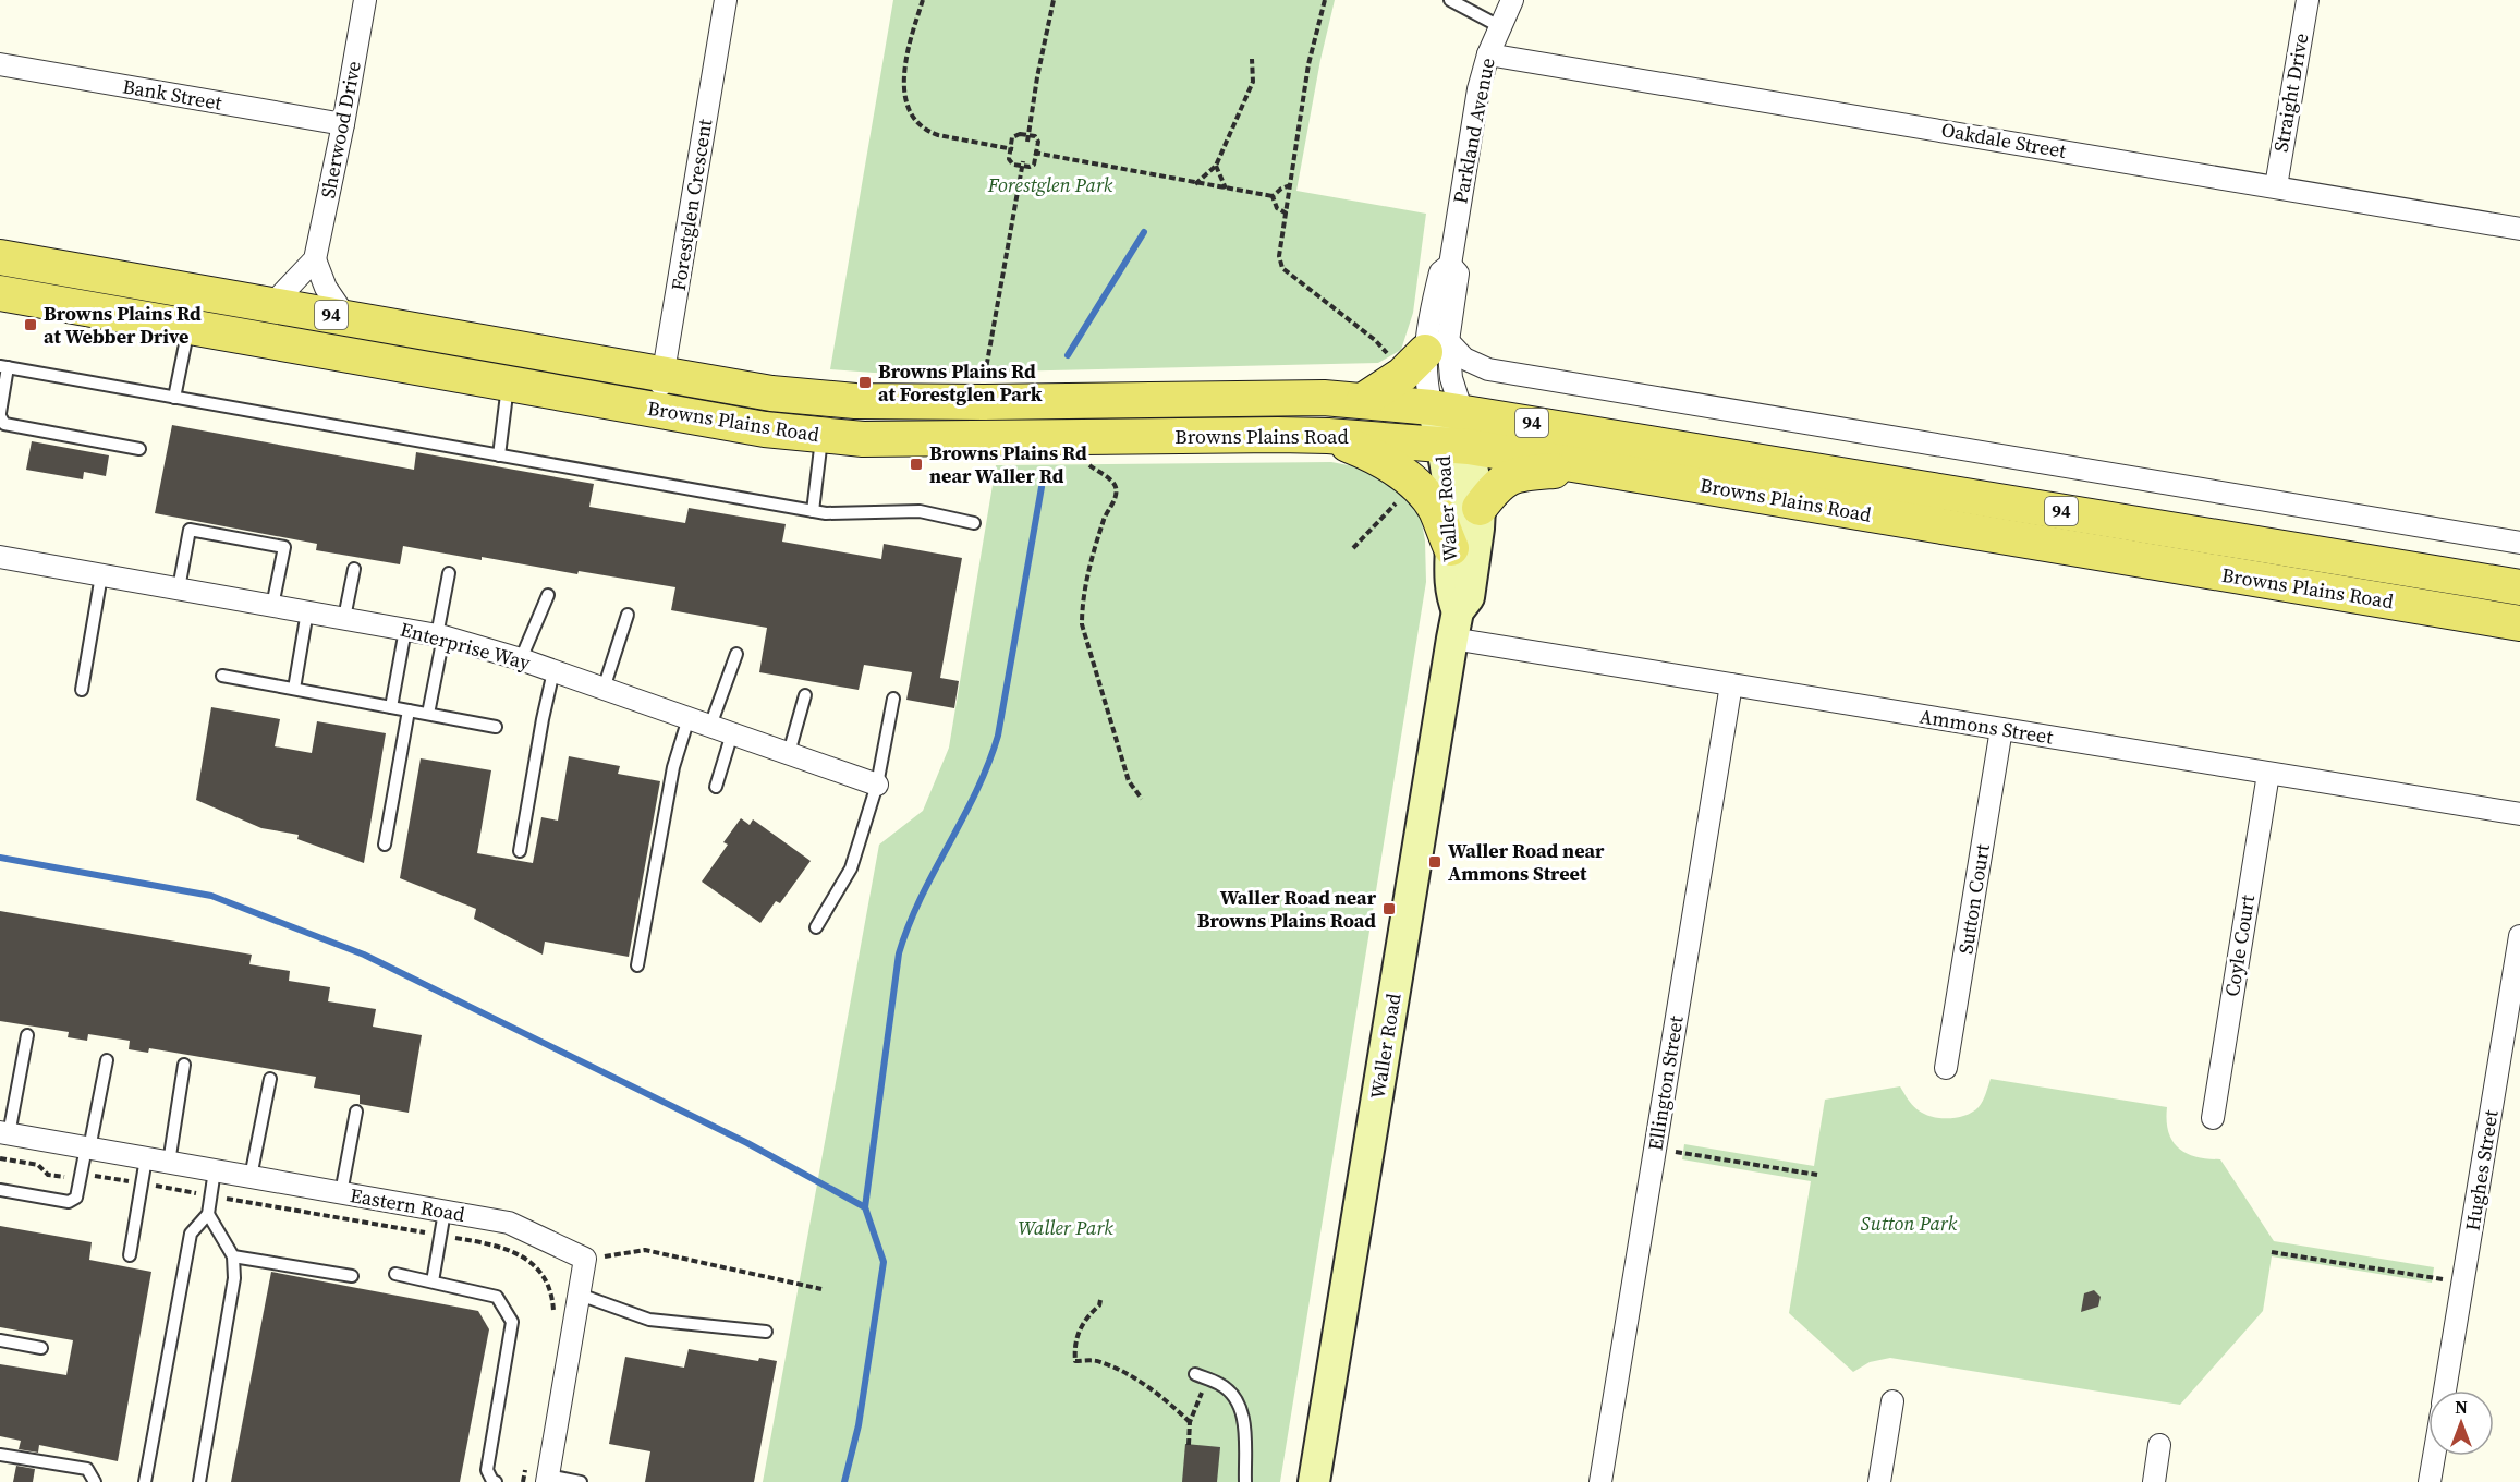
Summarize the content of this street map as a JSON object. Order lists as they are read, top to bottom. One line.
{"streets":{"main road":["94","Browns Plains Road"],"street":["Straight Drive","Bank Street","Sherwood Drive","Parkland Avenue","Oakdale Street","Forestglen Crescent","Waller Road","Enterprise Way","Ammons Street","Sutton Court","Coyle Court","Ellington Street","Hughes Street","Eastern Road"]},"crossings":[["Straight Drive","Oakdale Street"],["Bank Street","Sherwood Drive"],["Parkland Avenue","Oakdale Street"],["Parkland Avenue","Browns Plains Road"],["Parkland Avenue","Waller Road"],["Forestglen Crescent","Browns Plains Road"],["Browns Plains Road","Waller Road"],["Waller Road","Ammons Street"],["Ammons Street","Sutton Court"],["Ammons Street","Coyle Court"],["Ammons Street","Ellington Street"]],"parks":["Forestglen Park","Sutton Park","Waller Park"],"places":{"transit":["Browns Plains Rd at Webber Drive","Browns Plains Rd at Forestglen Park","Browns Plains Rd near Waller Rd","Waller Road near Ammons Street","Waller Road near Browns Plains Road"]},"north":"top"}
